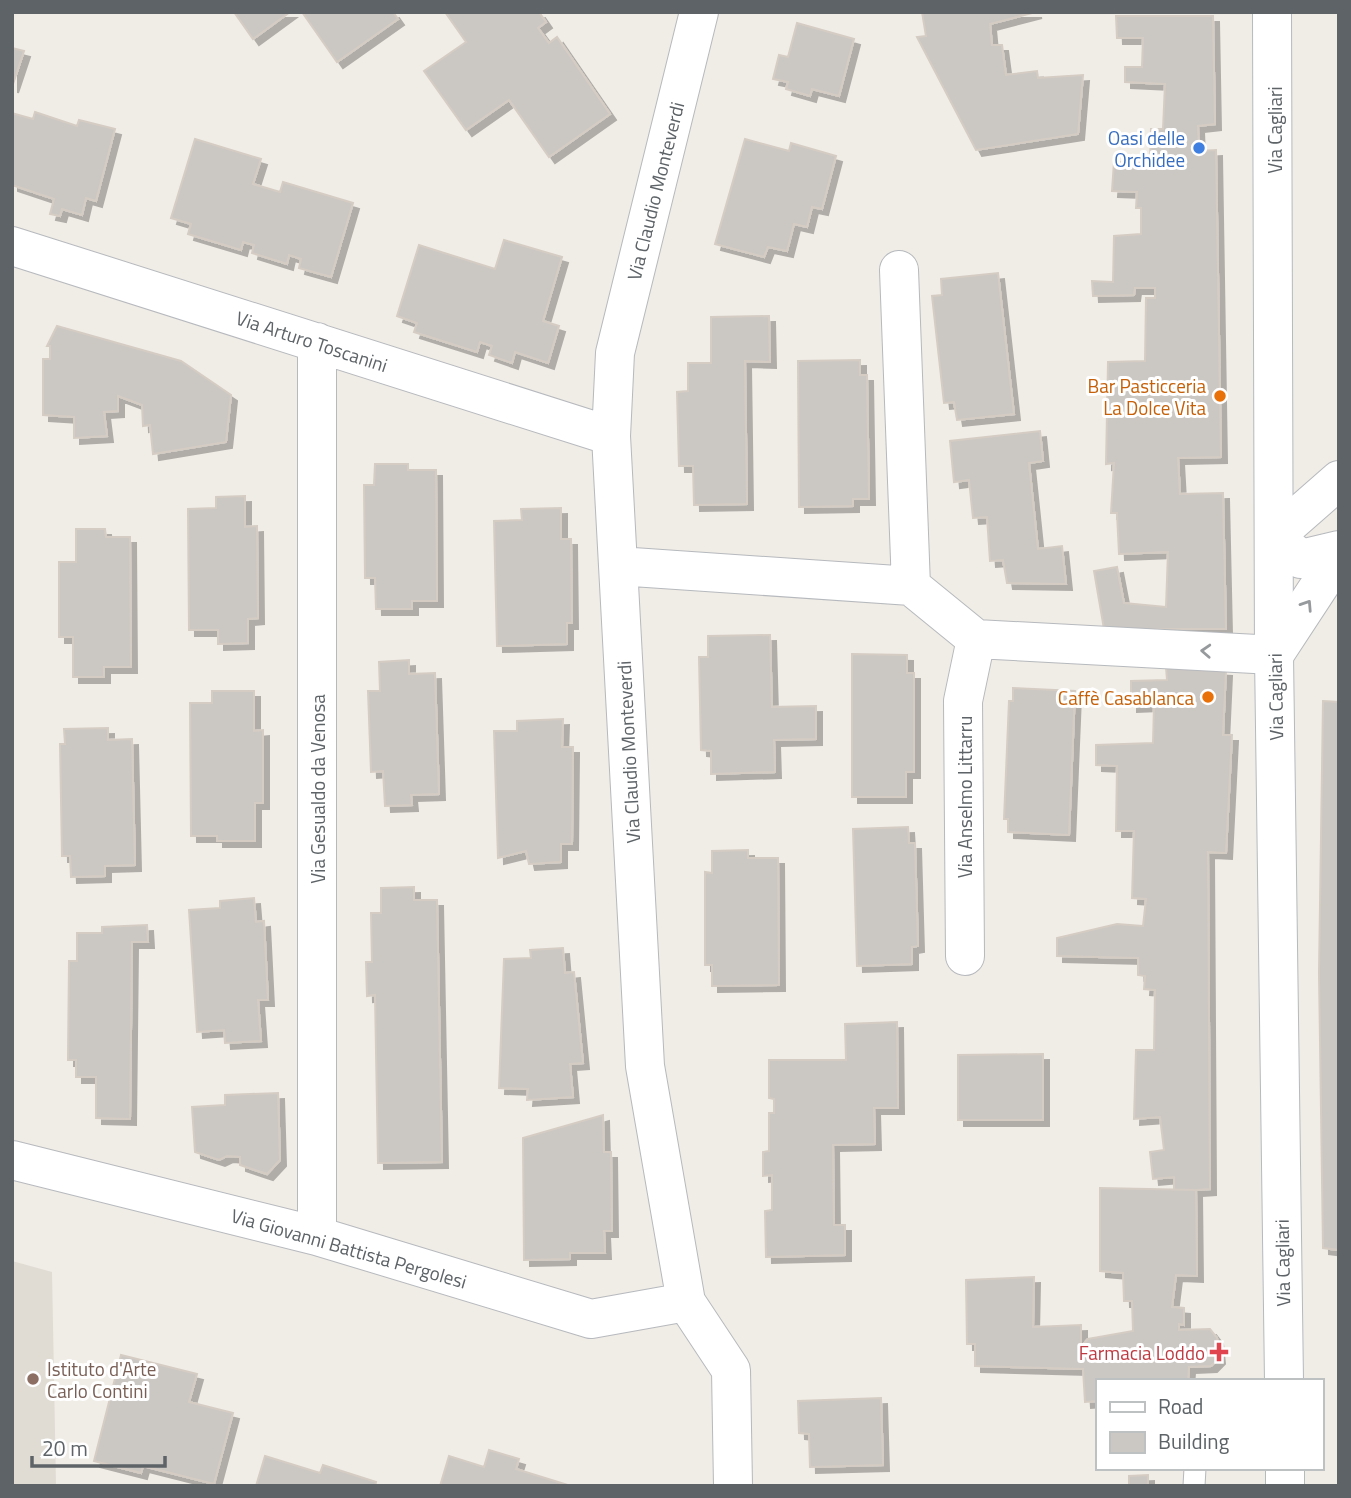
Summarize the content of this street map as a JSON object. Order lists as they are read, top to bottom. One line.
{"streets":{"street":["Via Cagliari","Via Claudio Monteverdi","Via Arturo Toscanini","Via Gesualdo da Venosa","Via Anselmo Littarru","Via Giovanni Battista Pergolesi"]},"crossings":[["Via Claudio Monteverdi","Via Arturo Toscanini"],["Via Claudio Monteverdi","Via Giovanni Battista Pergolesi"],["Via Arturo Toscanini","Via Gesualdo da Venosa"],["Via Gesualdo da Venosa","Via Giovanni Battista Pergolesi"]],"places":{"other":["Oasi delle Orchidee","Bar Pasticceria La Dolce Vita","Caffè Casablanca","Istituto d'Arte Carlo Contini"],"health":["Farmacia Loddo"]},"legend":["Road","Building"],"scale_bar":"20 m"}
